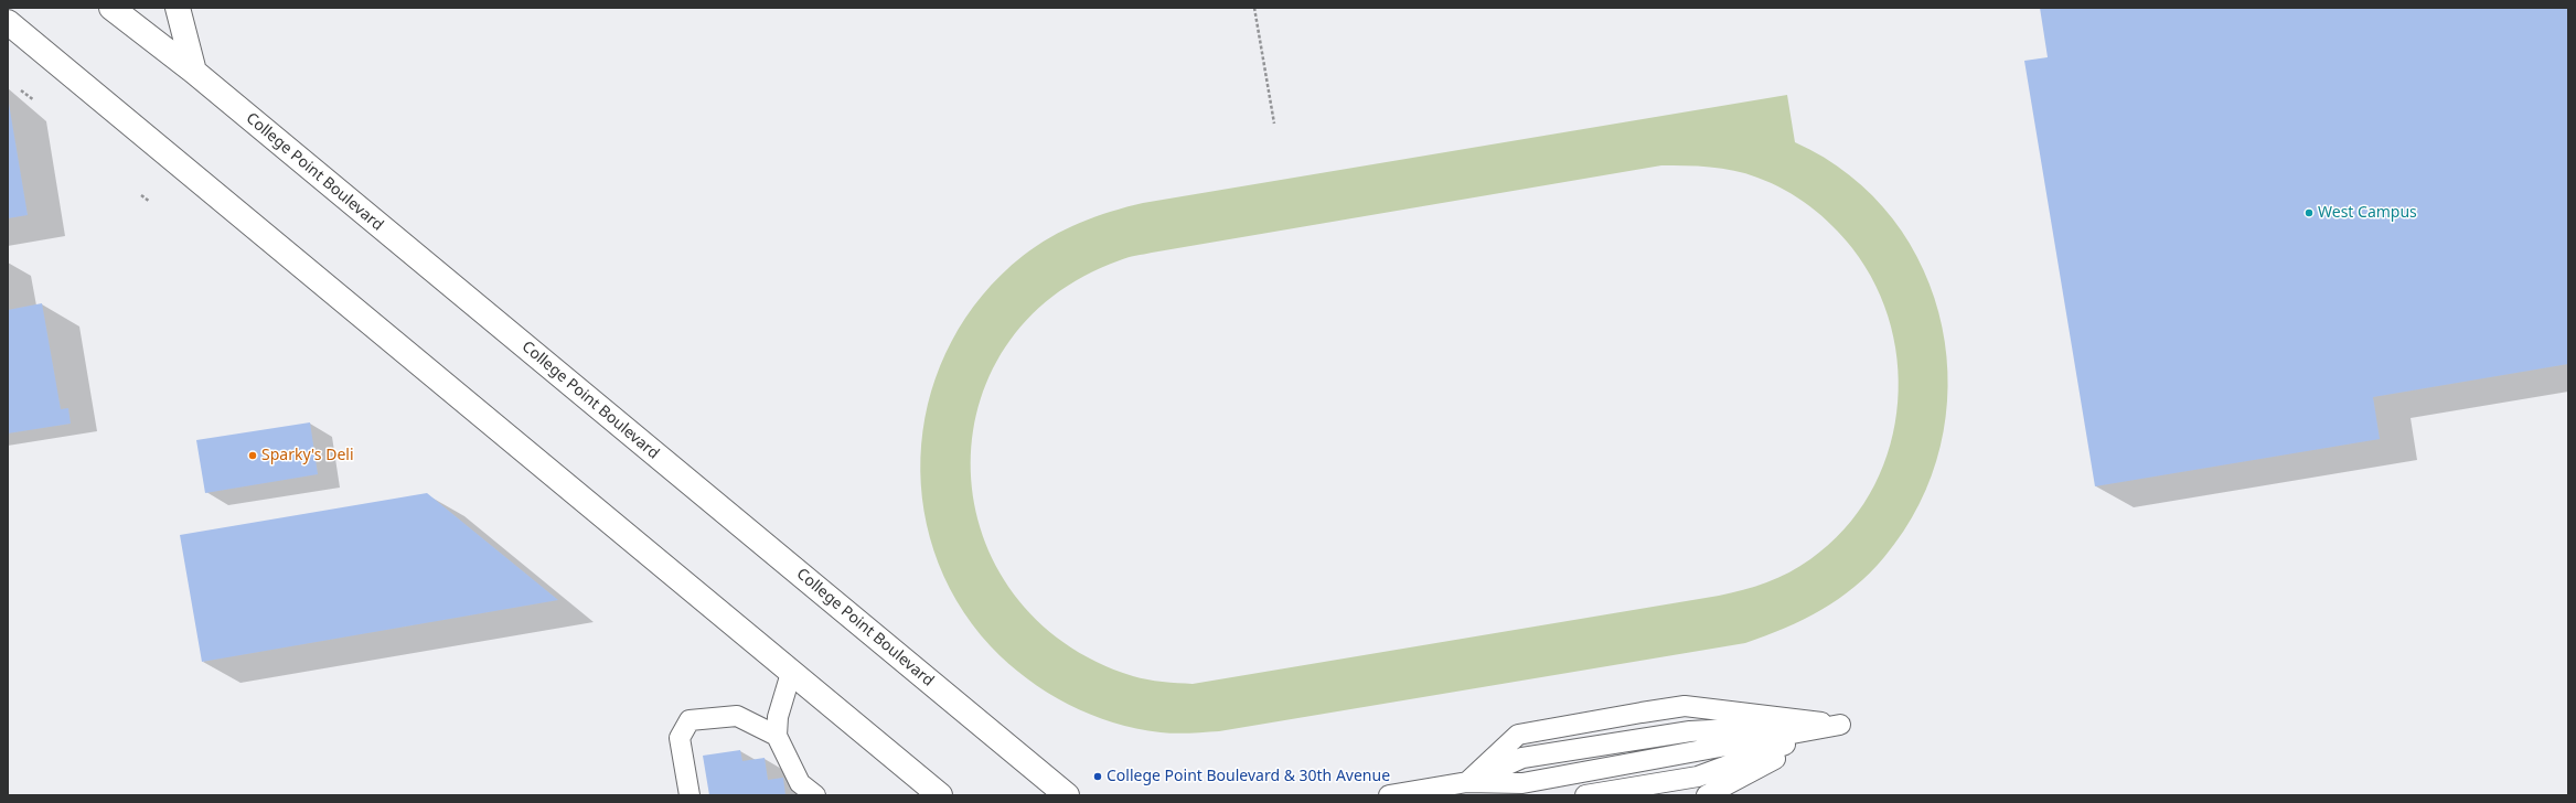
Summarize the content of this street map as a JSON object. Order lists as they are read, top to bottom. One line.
{"streets":{"main road":["College Point Boulevard"]},"places":["West Campus","Sparky's Deli","College Point Boulevard & 30th Avenue"]}
